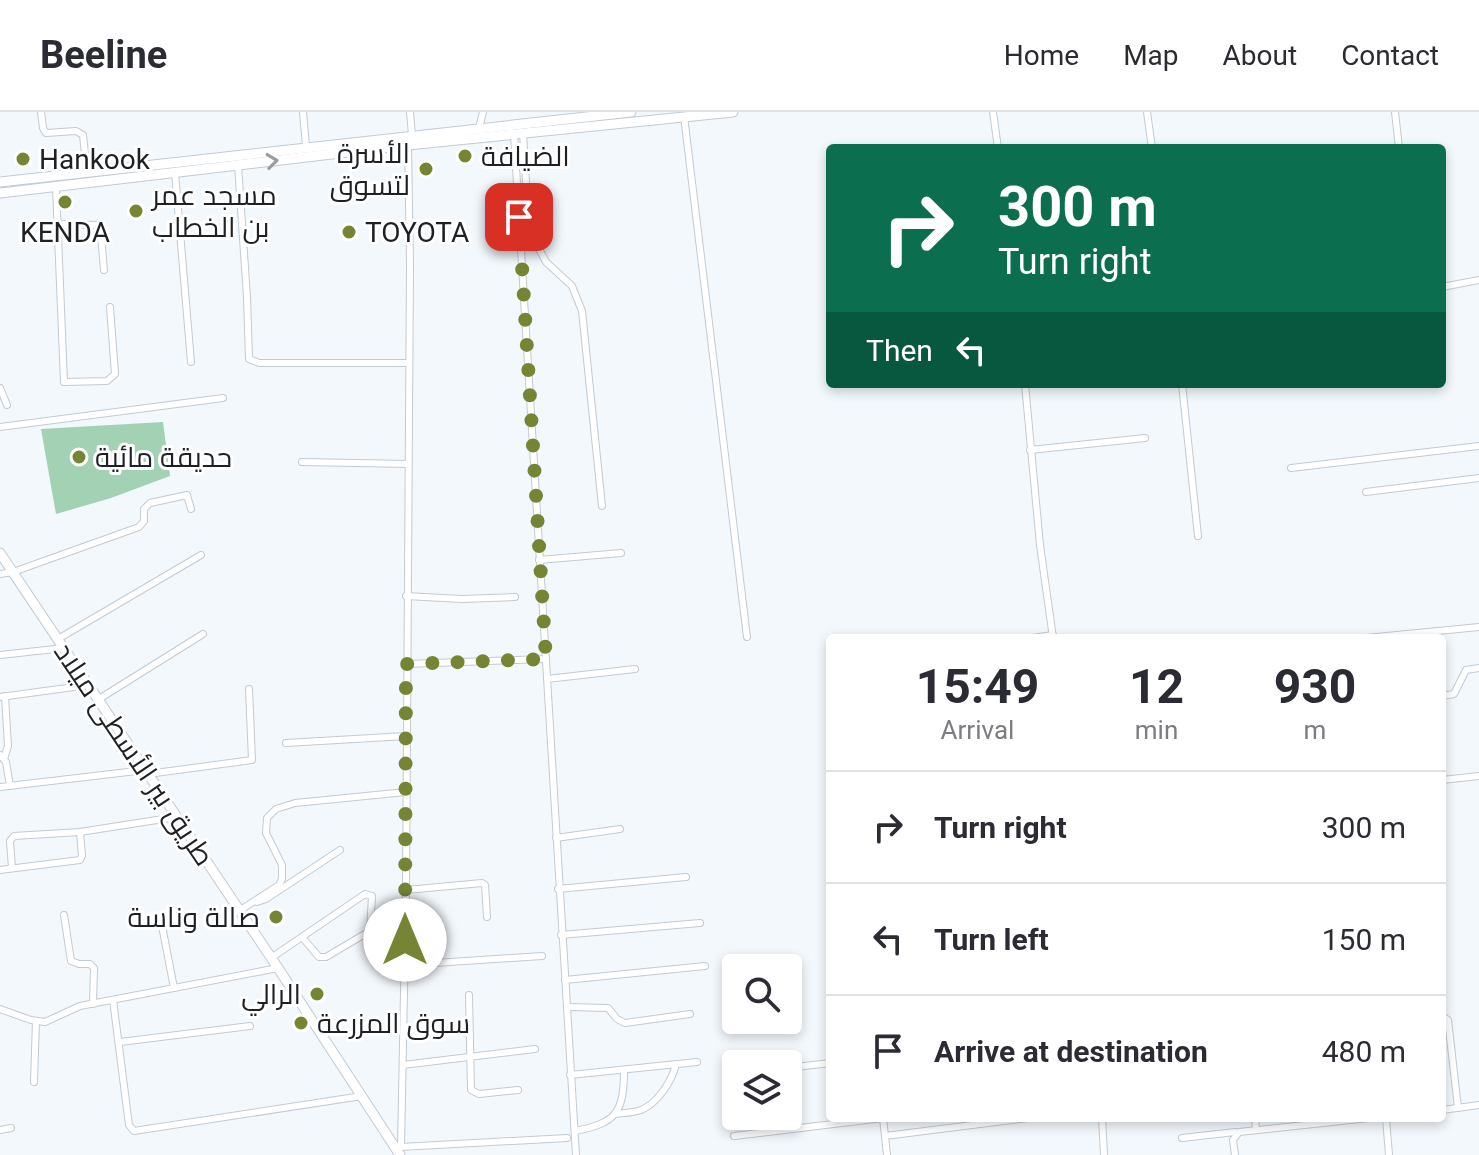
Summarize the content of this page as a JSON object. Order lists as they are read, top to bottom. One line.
{"streets":{"main road":["طريق بير الأسطى ميلاد"]},"places":["الضيافة","Hankook","الأسرة لتسوق","KENDA","مسجد عمر بن الخطاب","TOYOTA","حديقة مائية","صالة وناسة","الرالي","سوق المزرعة"],"page":{"header":"Beeline","nav":["Home","Map","About","Contact"],"turn":["300 m","Turn right"],"then":"Then","eta":["15:49","Arrival","12","min","930","m"],"list":[{"name":"Turn right","value":"300 m"},{"name":"Turn left","value":"150 m"},{"name":"Arrive at destination","value":"480 m"}]}}
